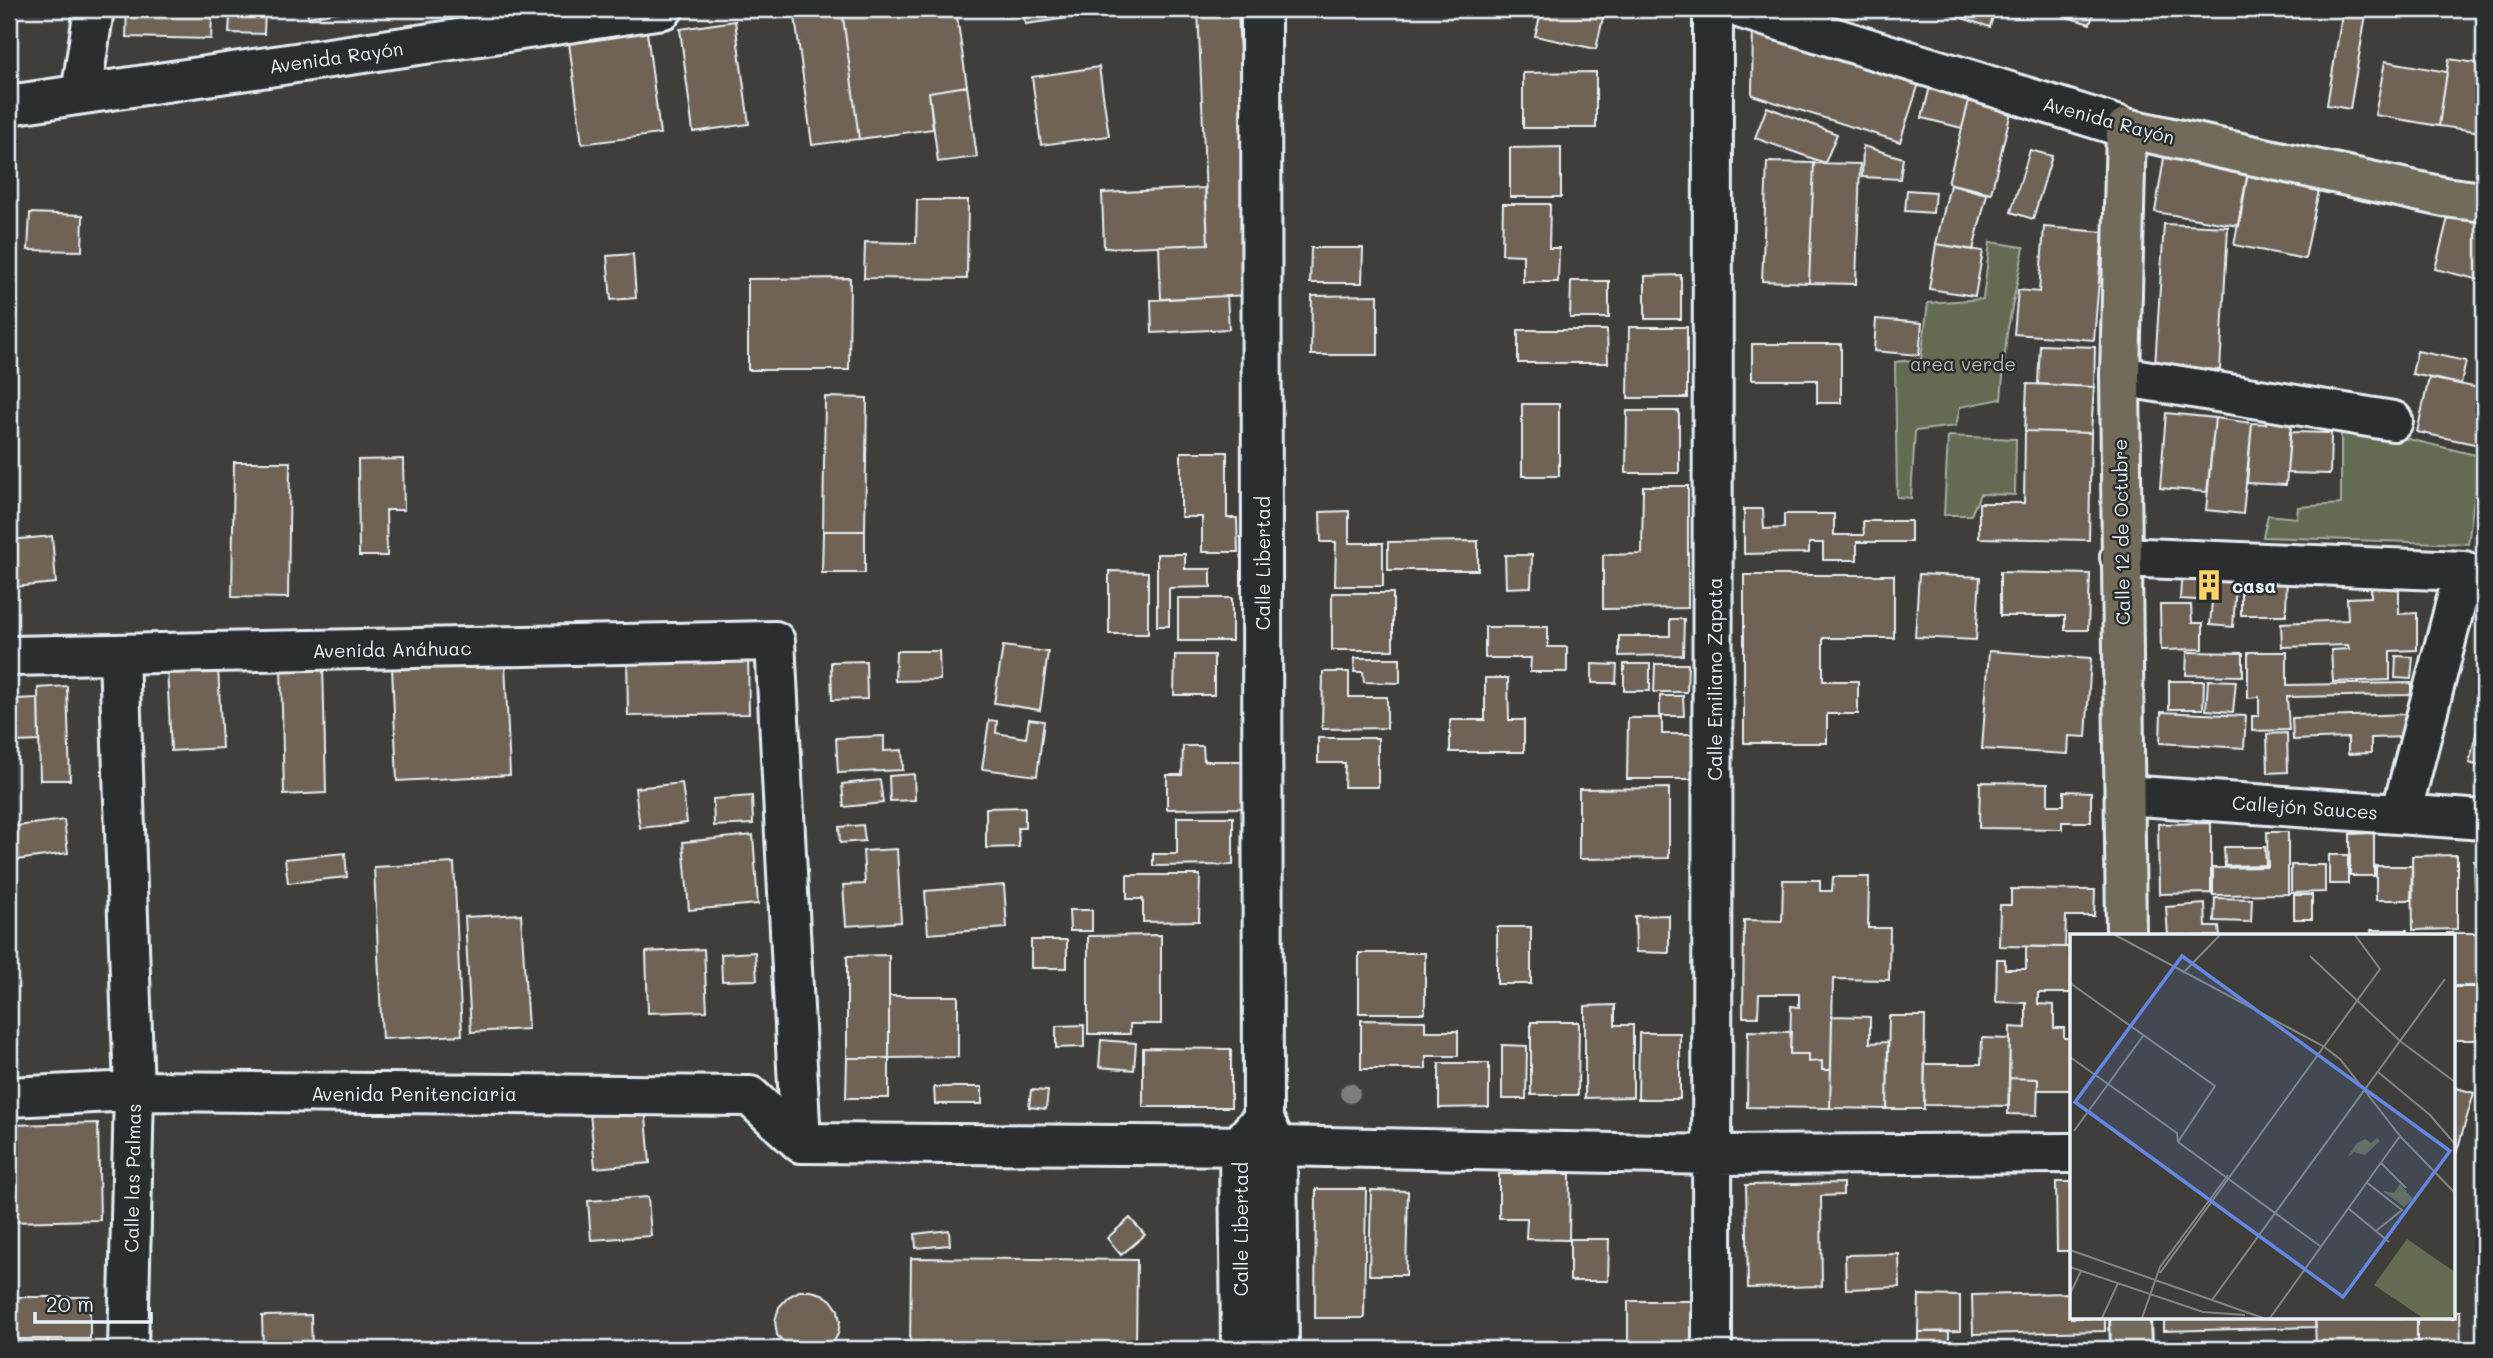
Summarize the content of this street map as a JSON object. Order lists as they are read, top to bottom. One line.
{"streets":{"main road":["Avenida Rayón","Calle 12 de Octubre"],"street":["Calle Libertad","Avenida Anáhuac","Calle Emiliano Zapata","Callejón Sauces","Avenida Penitenciaria","Calle las Palmas"]},"crossings":[["Avenida Rayón","Calle 12 de Octubre"],["Calle 12 de Octubre","Callejón Sauces"],["Avenida Anáhuac","Avenida Penitenciaria"],["Avenida Anáhuac","Calle las Palmas"],["Avenida Penitenciaria","Calle las Palmas"]],"parks":["area verde"],"places":{"building":["casa"]},"scale_bar":"20 m"}
